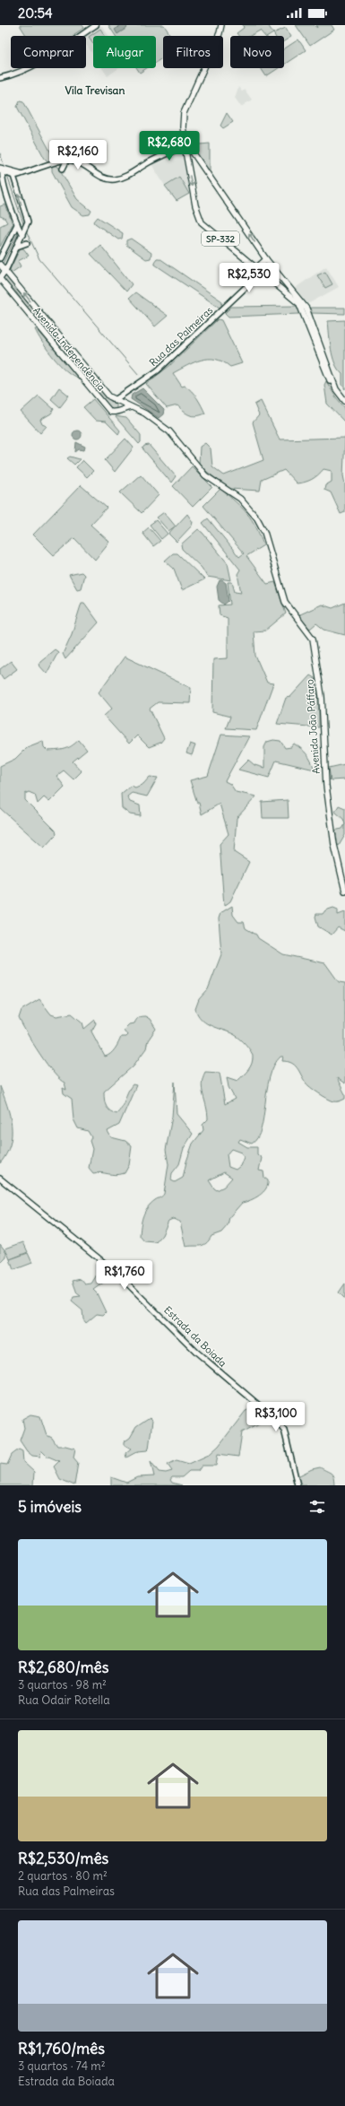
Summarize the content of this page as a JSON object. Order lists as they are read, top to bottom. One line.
{"streets":{"main road":["SP-332","Rua das Palmeiras","Avenida Independência","Avenida João Páffaro","Estrada da Boiada"]},"crossings":[["SP-332","Rua das Palmeiras"],["Rua das Palmeiras","Avenida Independência"],["Avenida Independência","Avenida João Páffaro"]],"districts":["Vila Trevisan"],"page":{"status":"20:54","chip":["Comprar","Alugar","Filtros","Novo"],"price":["R$2,680","R$2,160","R$2,530","R$1,760","R$3,100"],"heading":"5 imóveis","list":[{"name":"R$2,680/mês","note":"3 quartos · 98 m² · Rua Odair Rotella"},{"name":"R$2,530/mês","note":"2 quartos · 80 m² · Rua das Palmeiras"},{"name":"R$1,760/mês","note":"3 quartos · 74 m² · Estrada da Boiada"}]}}
